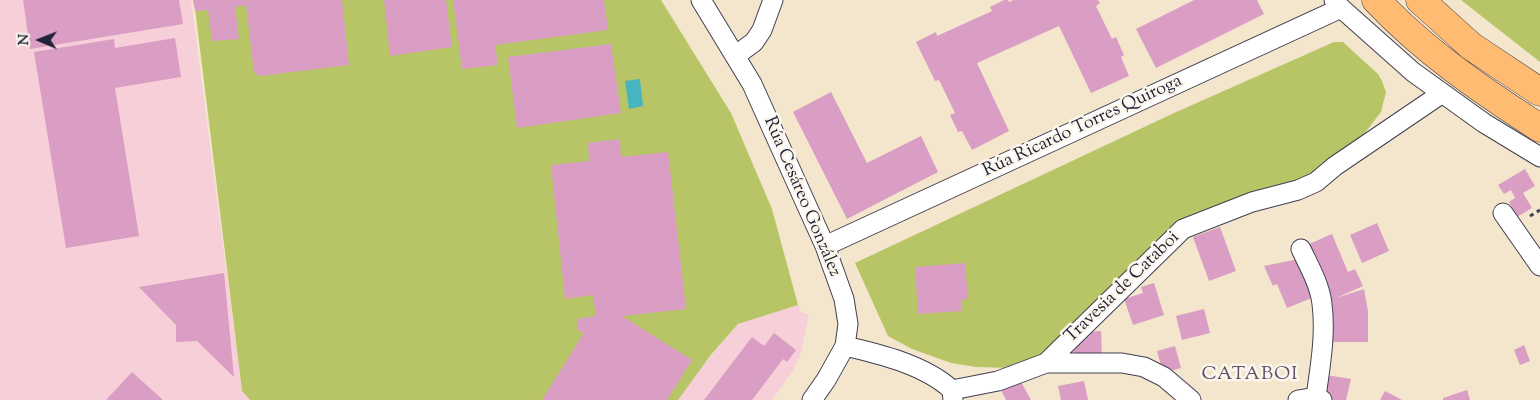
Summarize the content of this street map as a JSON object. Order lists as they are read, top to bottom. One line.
{"streets":{"street":["Rúa Ricardo Torres Quiroga","Rúa Cesáreo González","Travesia de Cataboi"]},"crossings":[["Rúa Ricardo Torres Quiroga","Rúa Cesáreo González"]],"districts":["CATABOI"],"north":"left"}
